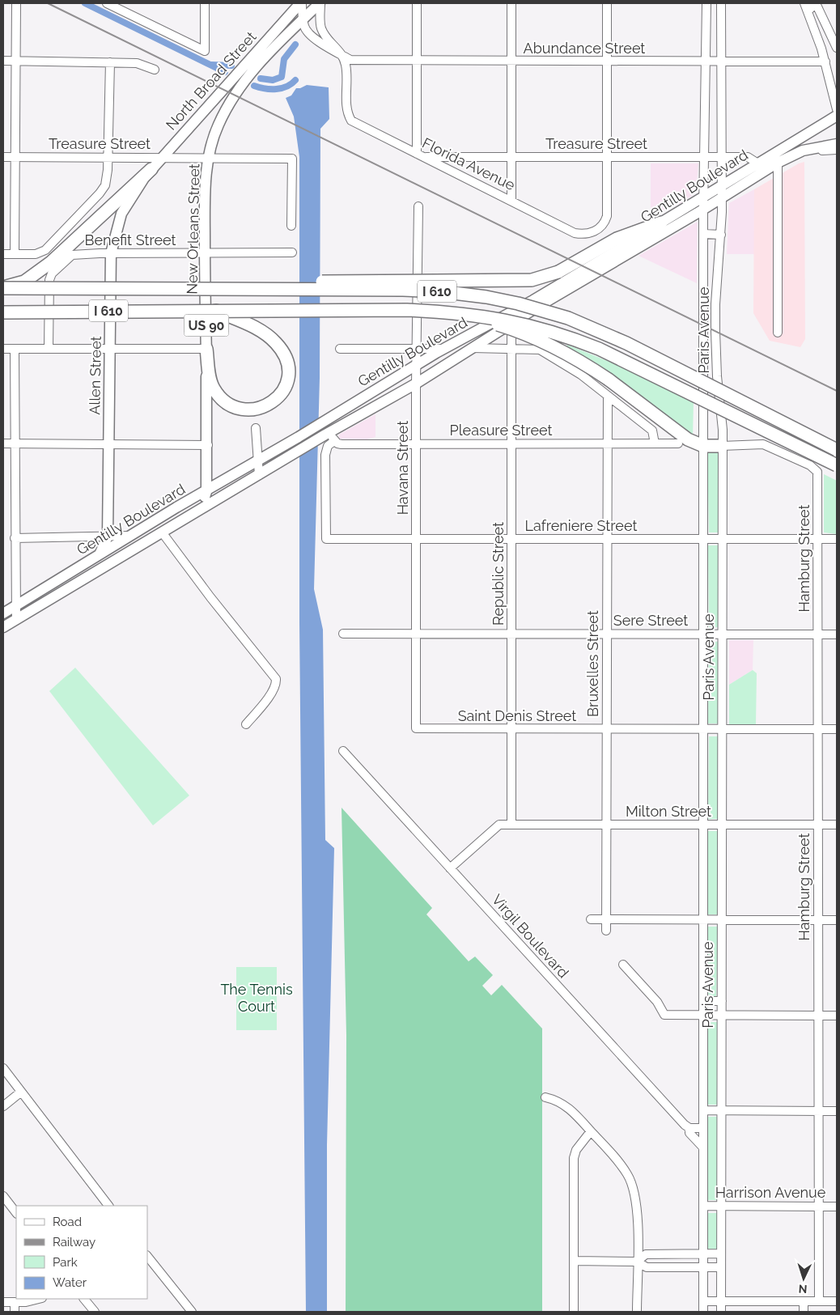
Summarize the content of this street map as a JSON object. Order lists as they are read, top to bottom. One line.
{"streets":{"highway":["I 610"],"main road":["North Broad Street","Gentilly Boulevard","New Orleans Street","US 90","Allen Street"],"street":["Abundance Street","Treasure Street","Florida Avenue","Benefit Street","Paris Avenue","Pleasure Street","Havana Street","Lafreniere Street","Hamburg Street","Republic Street","Sere Street","Bruxelles Street","Saint Denis Street","Milton Street","Virgil Boulevard","Harrison Avenue"]},"crossings":[["Abundance Street","North Broad Street"],["Abundance Street","Florida Avenue"],["Abundance Street","Paris Avenue"],["North Broad Street","Treasure Street"],["North Broad Street","New Orleans Street"],["North Broad Street","Allen Street"],["Treasure Street","Florida Avenue"],["Treasure Street","Gentilly Boulevard"],["Treasure Street","New Orleans Street"],["Treasure Street","Benefit Street"],["Treasure Street","Paris Avenue"],["Gentilly Boulevard","New Orleans Street"],["Gentilly Boulevard","Paris Avenue"],["Gentilly Boulevard","Allen Street"],["Gentilly Boulevard","Pleasure Street"],["Gentilly Boulevard","Havana Street"],["Gentilly Boulevard","Lafreniere Street"],["Gentilly Boulevard","Republic Street"],["New Orleans Street","Benefit Street"],["Benefit Street","Allen Street"],["Paris Avenue","Lafreniere Street"],["Paris Avenue","Hamburg Street"],["Paris Avenue","Sere Street"],["Paris Avenue","Saint Denis Street"],["Paris Avenue","Milton Street"],["Paris Avenue","Virgil Boulevard"],["Paris Avenue","Harrison Avenue"],["Pleasure Street","Havana Street"],["Pleasure Street","Lafreniere Street"],["Pleasure Street","Republic Street"],["Pleasure Street","Bruxelles Street"],["Havana Street","Lafreniere Street"],["Havana Street","Sere Street"],["Havana Street","Saint Denis Street"],["Lafreniere Street","Hamburg Street"],["Lafreniere Street","Republic Street"],["Lafreniere Street","Bruxelles Street"],["Hamburg Street","Sere Street"],["Hamburg Street","Saint Denis Street"],["Hamburg Street","Milton Street"],["Hamburg Street","Harrison Avenue"],["Republic Street","Sere Street"],["Republic Street","Saint Denis Street"],["Republic Street","Milton Street"],["Sere Street","Bruxelles Street"],["Bruxelles Street","Saint Denis Street"],["Bruxelles Street","Milton Street"],["Milton Street","Virgil Boulevard"]],"parks":["The Tennis Court"],"legend":["Road","Railway","Park","Water"],"north":"bottom"}
